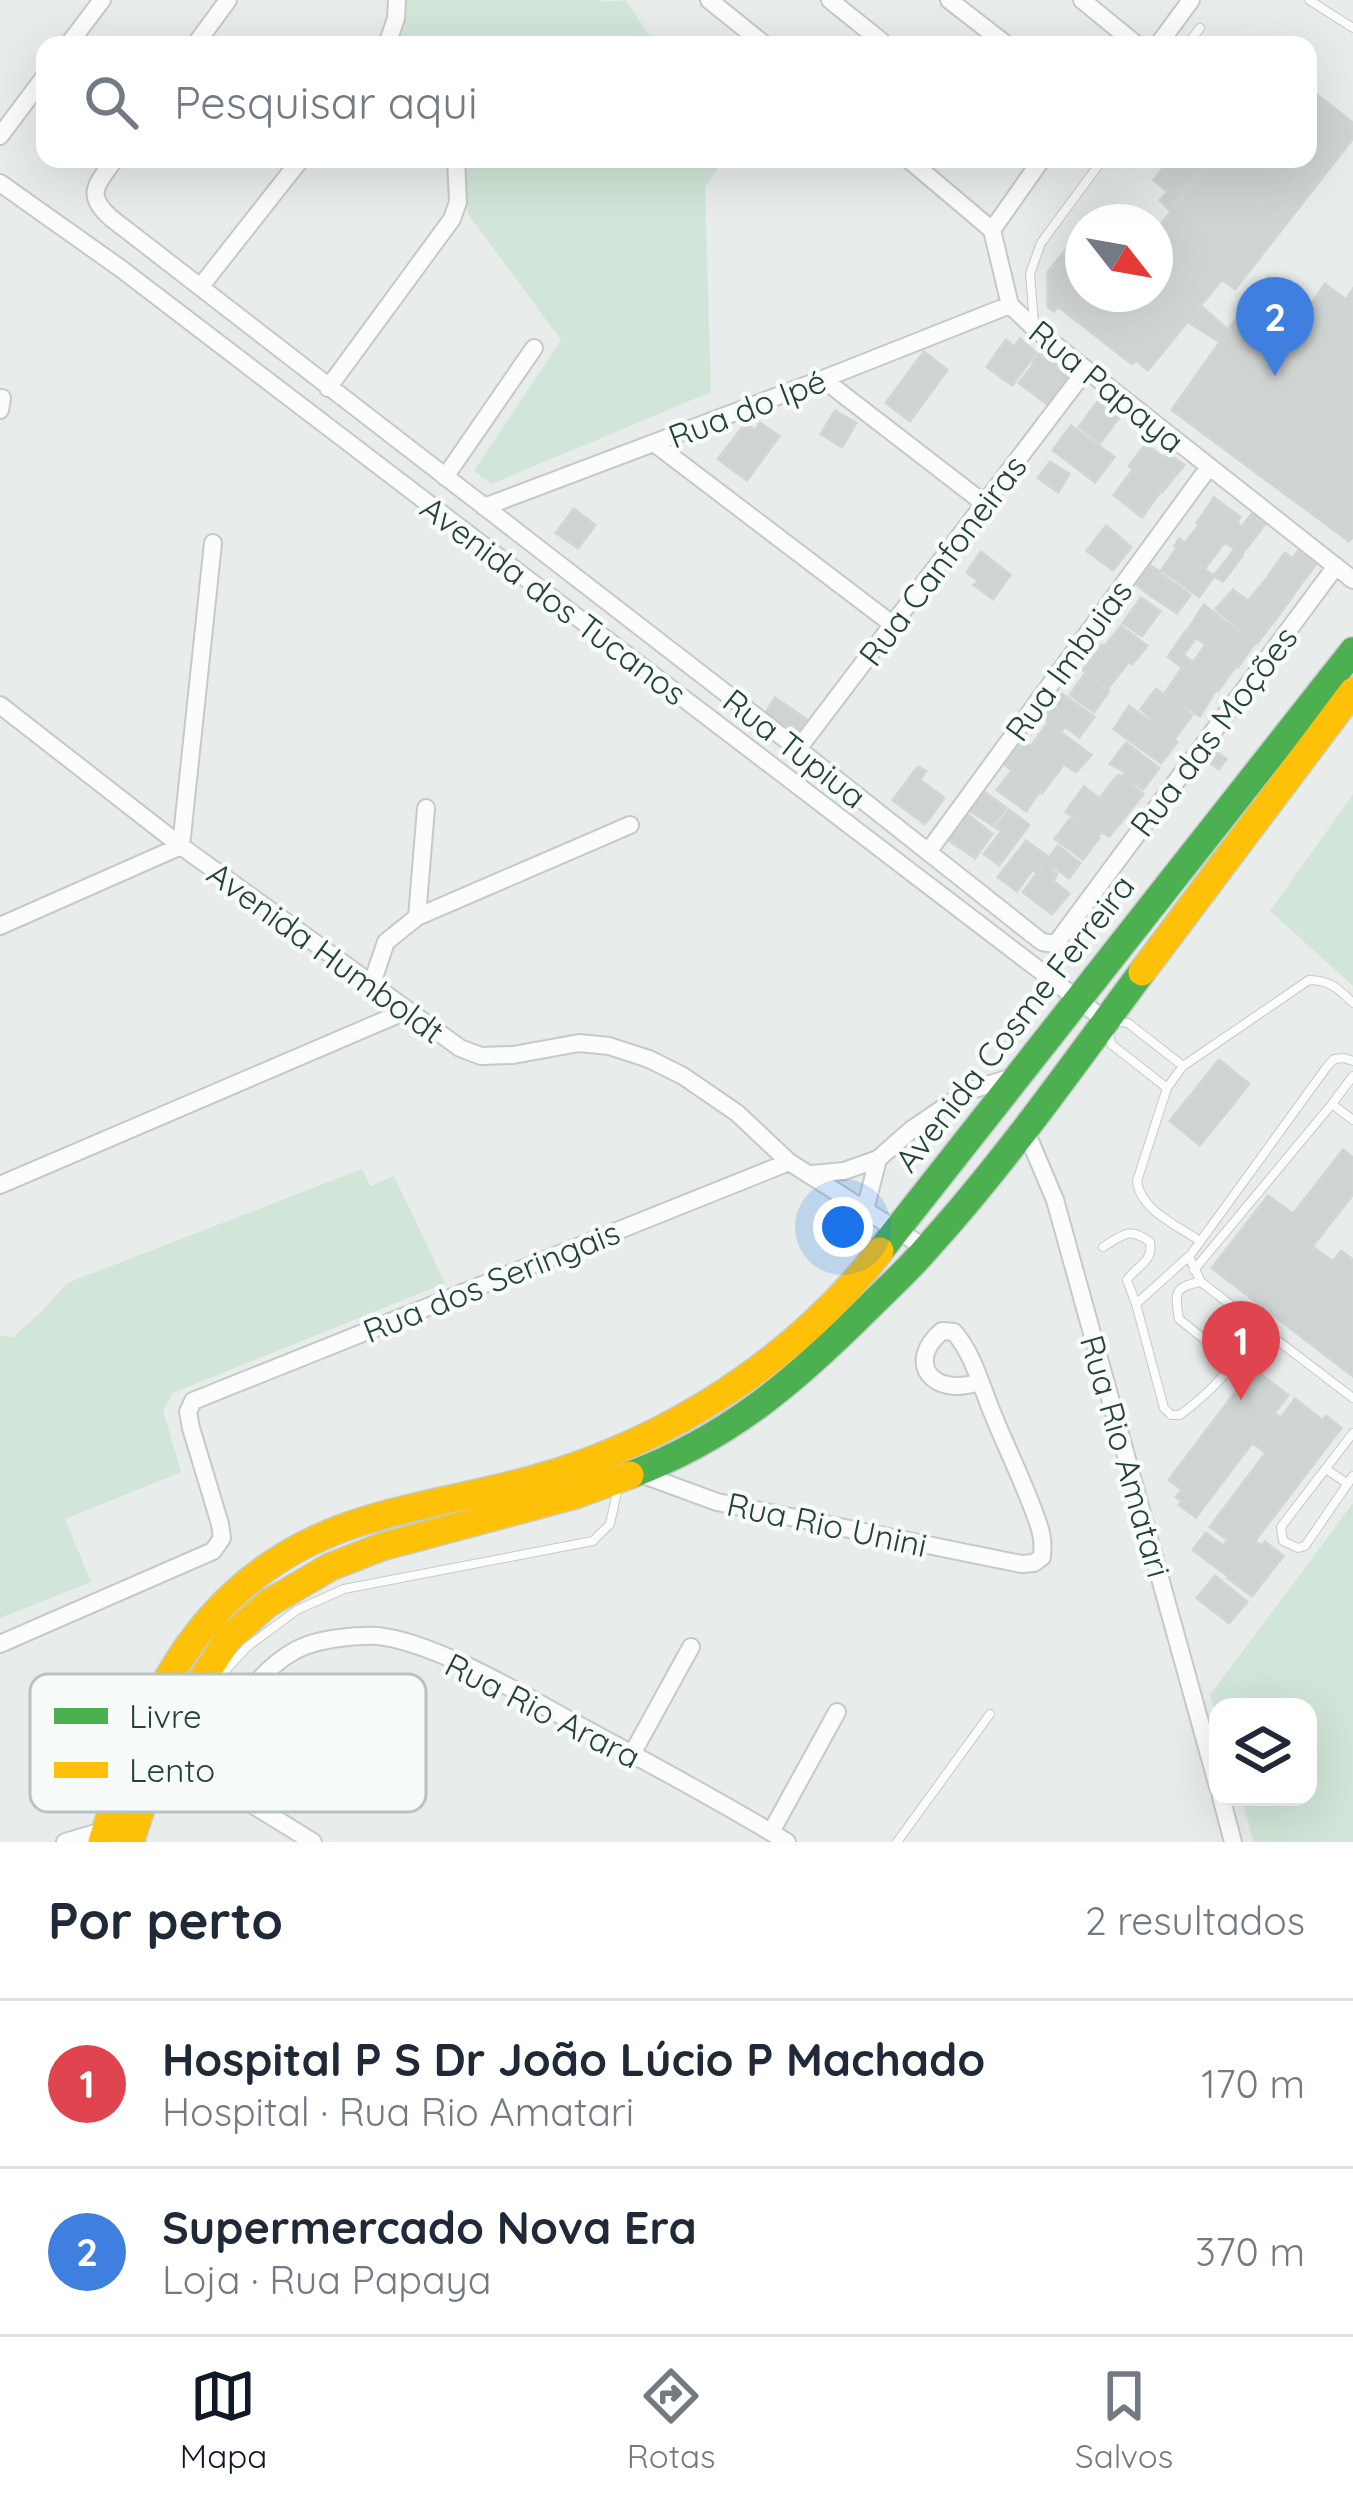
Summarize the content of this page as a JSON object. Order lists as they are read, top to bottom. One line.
{"streets":{"main road":["Avenida Cosme Ferreira"],"street":["Rua Papaya","Rua do Ipé","Rua Canfoneiras","Avenida dos Tucanos","Rua Imbuias","Rua das Moções","Rua Tupiua","Avenida Humboldt","Rua dos Seringais","Rua Rio Amatari","Rua Rio Unini","Rua Rio Arara"]},"crossings":[["Rua Papaya","Rua do Ipé"],["Rua Papaya","Rua Canfoneiras"],["Rua Papaya","Rua Imbuias"],["Rua Papaya","Rua das Moções"],["Rua do Ipé","Rua Tupiua"],["Rua Canfoneiras","Rua Tupiua"],["Avenida dos Tucanos","Avenida Cosme Ferreira"],["Rua Imbuias","Rua Tupiua"],["Rua das Moções","Rua Tupiua"],["Avenida Humboldt","Avenida Cosme Ferreira"],["Avenida Humboldt","Rua dos Seringais"],["Avenida Cosme Ferreira","Rua Rio Amatari"],["Avenida Cosme Ferreira","Rua Rio Unini"]],"legend":["Livre","Lento"],"north":"bottom right","page":{"search":"Pesquisar aqui","pins":["2","1"],"heading":["Por perto","2 resultados"],"list":[{"mark":"1","name":"Hospital P S Dr João Lúcio P Machado","note":"Hospital · Rua Rio Amatari","value":"170 m"},{"mark":"2","name":"Supermercado Nova Era","note":"Loja · Rua Papaya","value":"370 m"}],"nav":["Mapa","Rotas","Salvos"]}}
